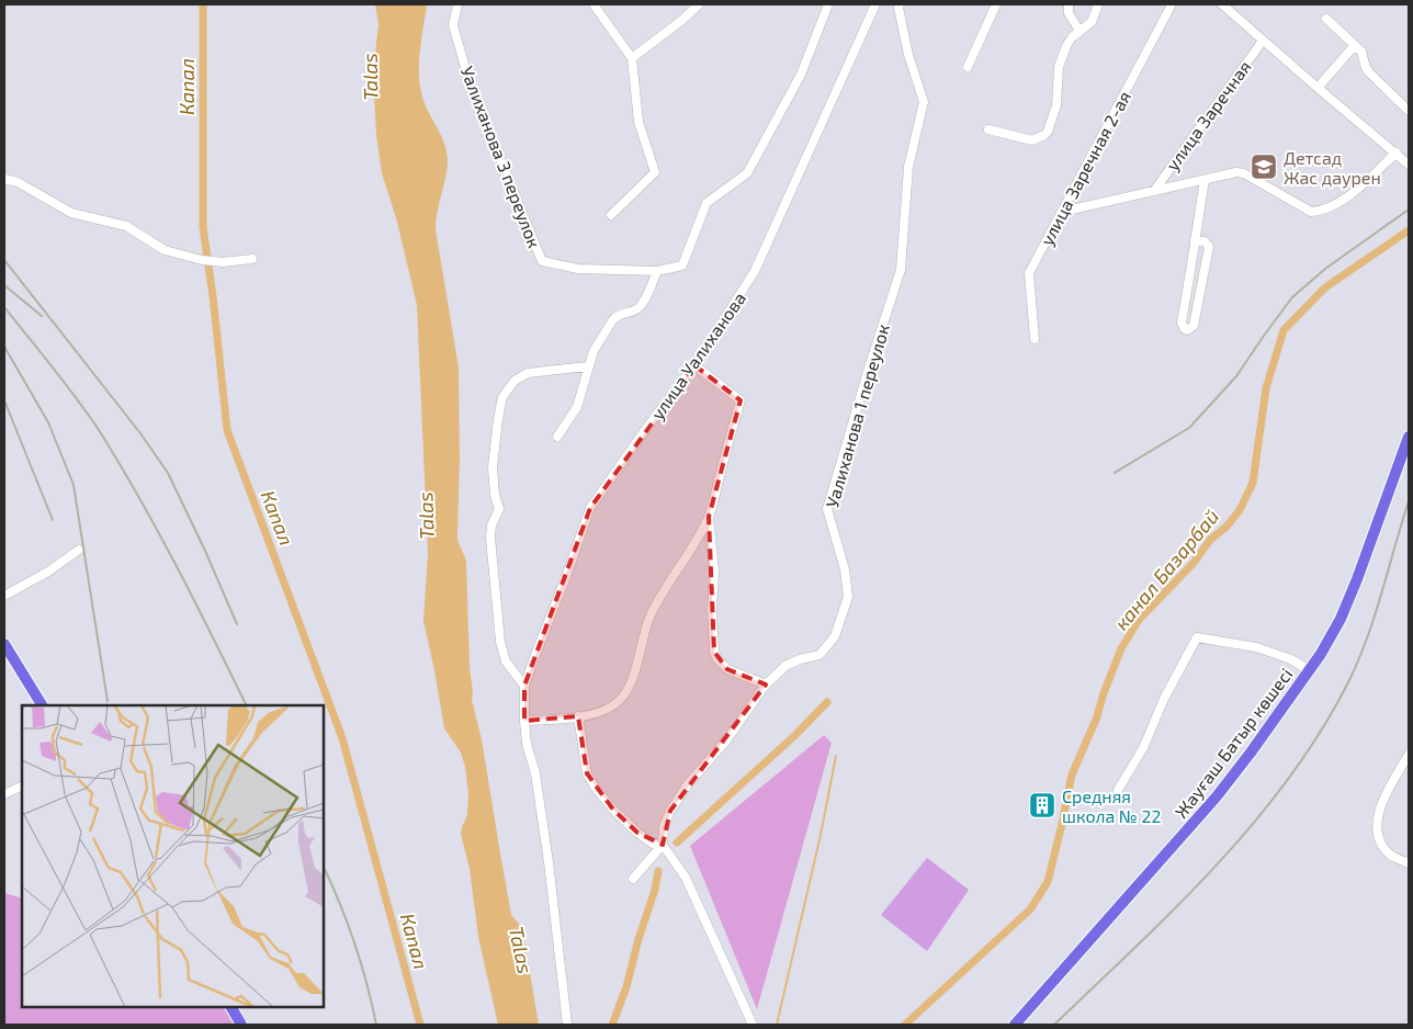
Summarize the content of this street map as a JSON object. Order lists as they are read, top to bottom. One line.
{"streets":{"main road":["Жауғаш Батыр көшесі"],"street":["улица Заречная","Уалиханова 3 переулок","улица Заречная 2-ая","улица Уалиханова","Уалиханова 1 переулок"]},"crossings":[["улица Заречная","улица Заречная 2-ая"]],"water":["Talas","Капал","канал Базарбай"],"places":{"school or university":["Детсад Жас даурен"],"building":["Средняя школа № 22"]}}
